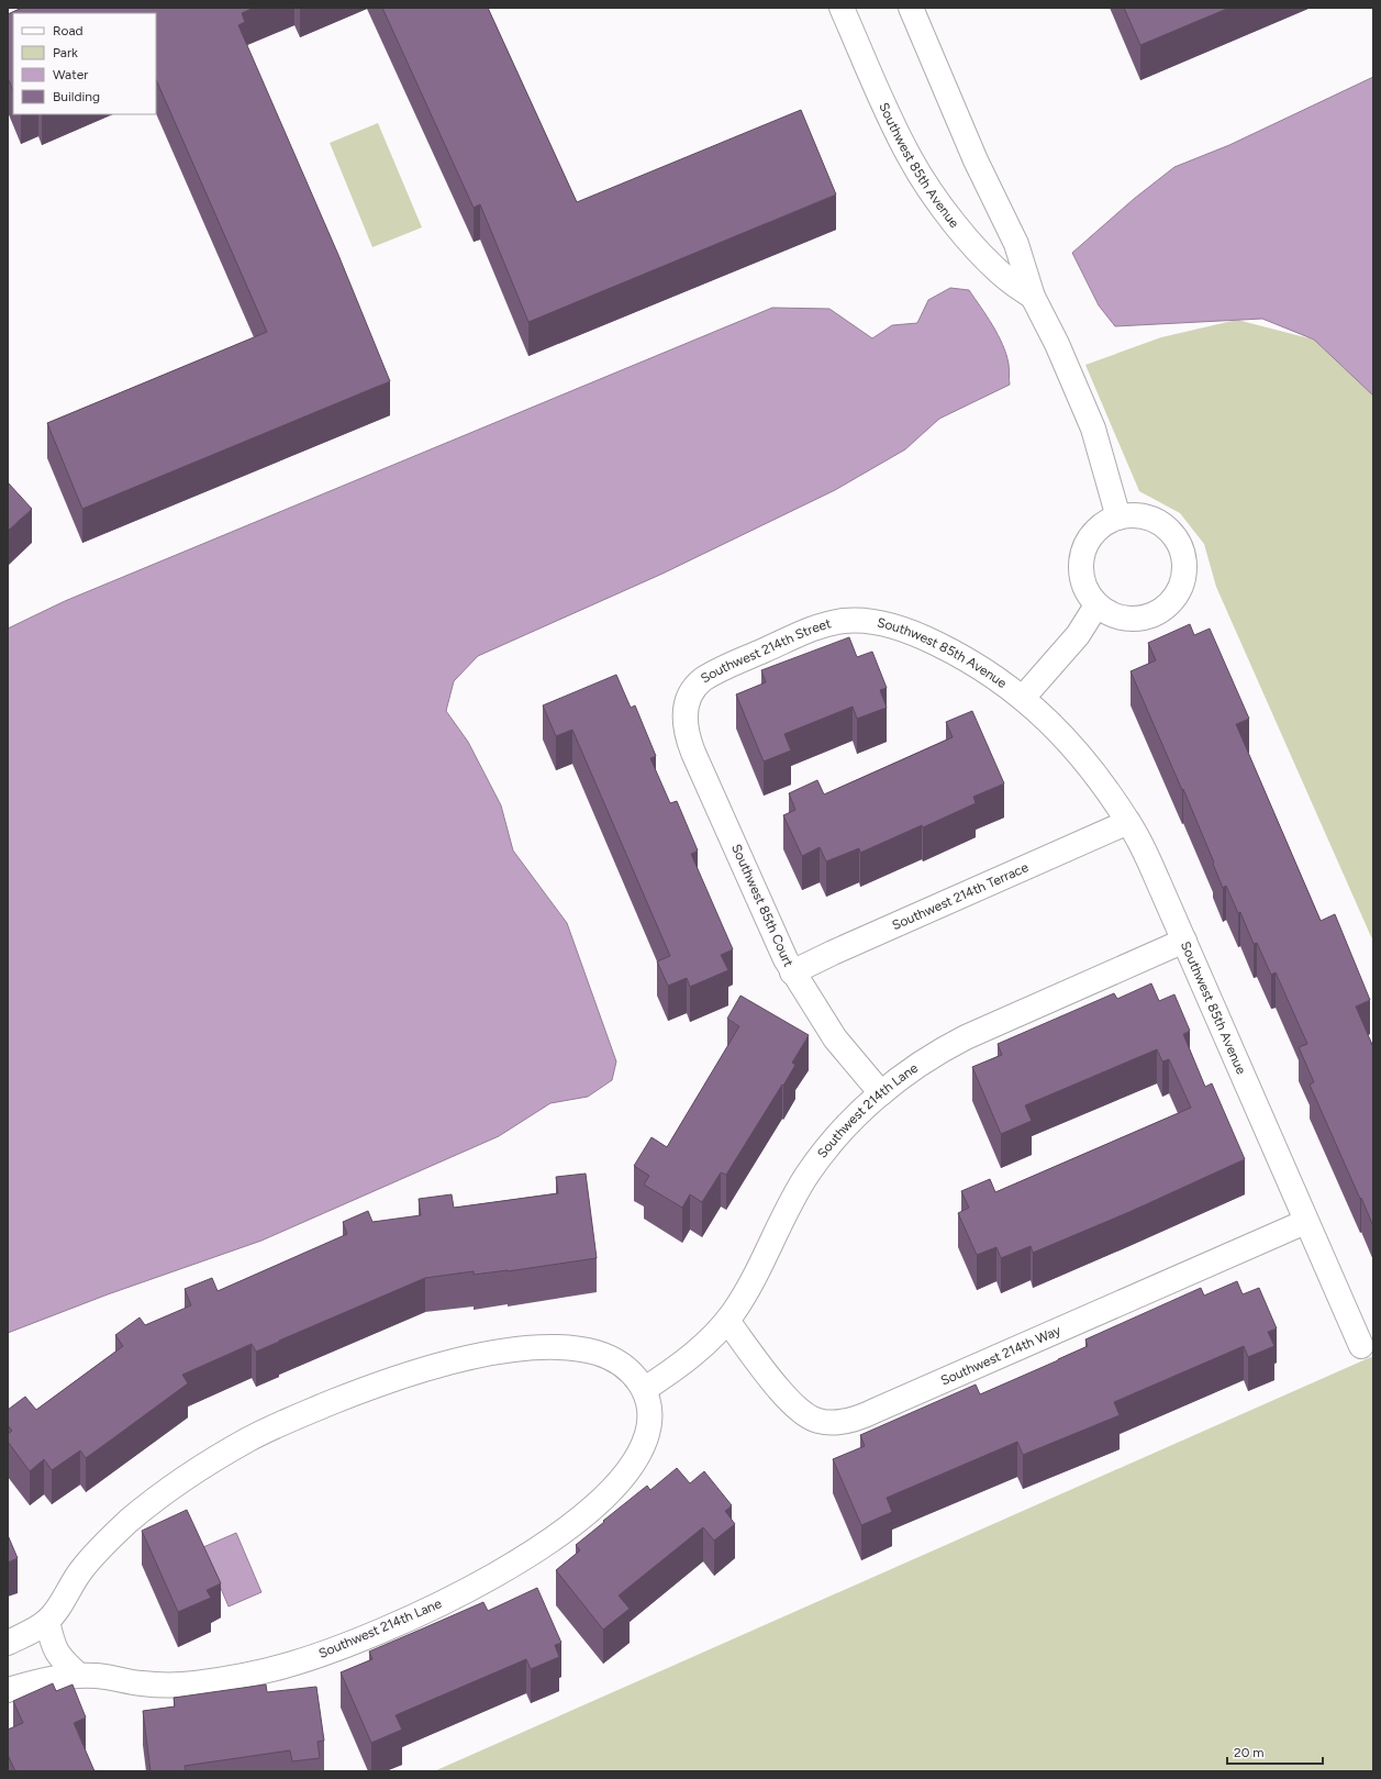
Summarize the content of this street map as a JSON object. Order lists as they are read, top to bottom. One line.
{"streets":{"street":["Southwest 85th Avenue","Southwest 214th Street","Southwest 214th Terrace","Southwest 85th Court","Southwest 214th Lane","Southwest 214th Way"]},"crossings":[["Southwest 85th Avenue","Southwest 214th Street"],["Southwest 85th Avenue","Southwest 214th Terrace"],["Southwest 85th Avenue","Southwest 214th Lane"],["Southwest 85th Avenue","Southwest 214th Way"],["Southwest 214th Street","Southwest 85th Court"],["Southwest 214th Terrace","Southwest 85th Court"],["Southwest 85th Court","Southwest 214th Lane"],["Southwest 214th Lane","Southwest 214th Way"]],"legend":["Road","Park","Water","Building"],"scale_bar":"20 m"}
